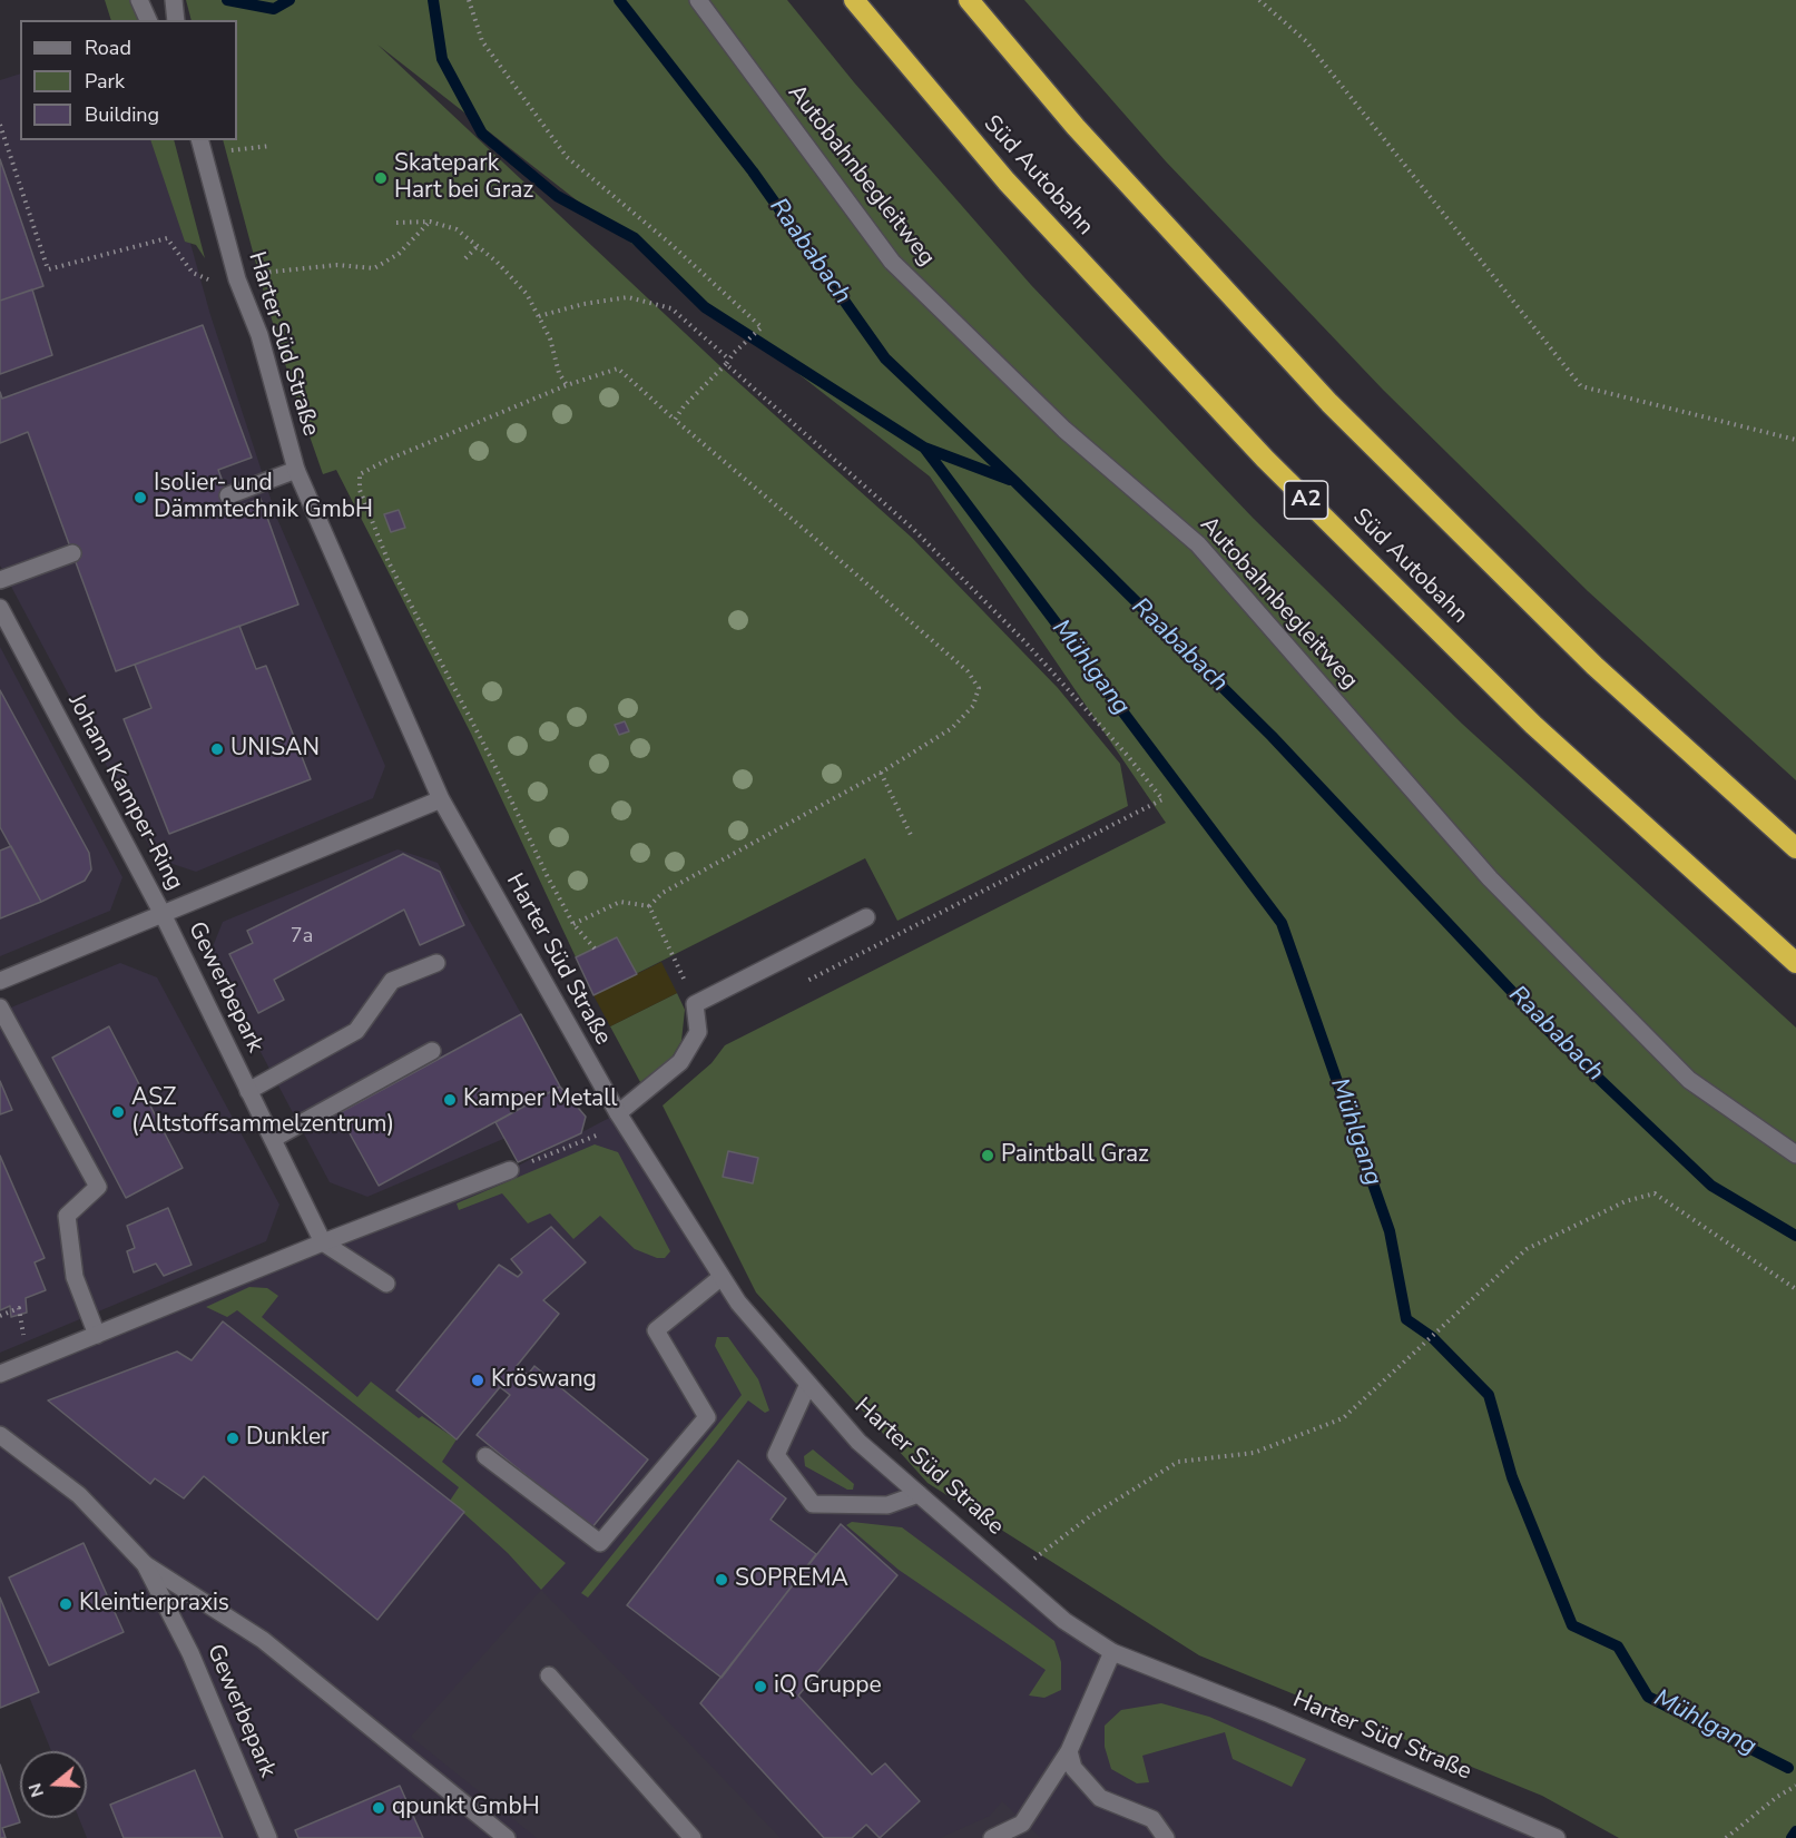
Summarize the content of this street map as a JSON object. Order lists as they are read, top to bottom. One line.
{"streets":{"highway":["Süd Autobahn","A2"],"street":["Autobahnbegleitweg","Harter Süd Straße","Johann Kamper-Ring","Gewerbepark"]},"crossings":[["Harter Süd Straße","Gewerbepark"],["Johann Kamper-Ring","Gewerbepark"]],"water":["Raababach","Mühlgang"],"places":["Skatepark Hart bei Graz","Isolier- und Dämmtechnik GmbH","UNISAN","Kamper Metall","ASZ (Altstoffsammelzentrum)","Paintball Graz","Kröswang","Dunkler","SOPREMA","Kleintierpraxis","iQ Gruppe","qpunkt GmbH"],"house_numbers":["7a"],"legend":["Road","Park","Building"],"north":"left"}
